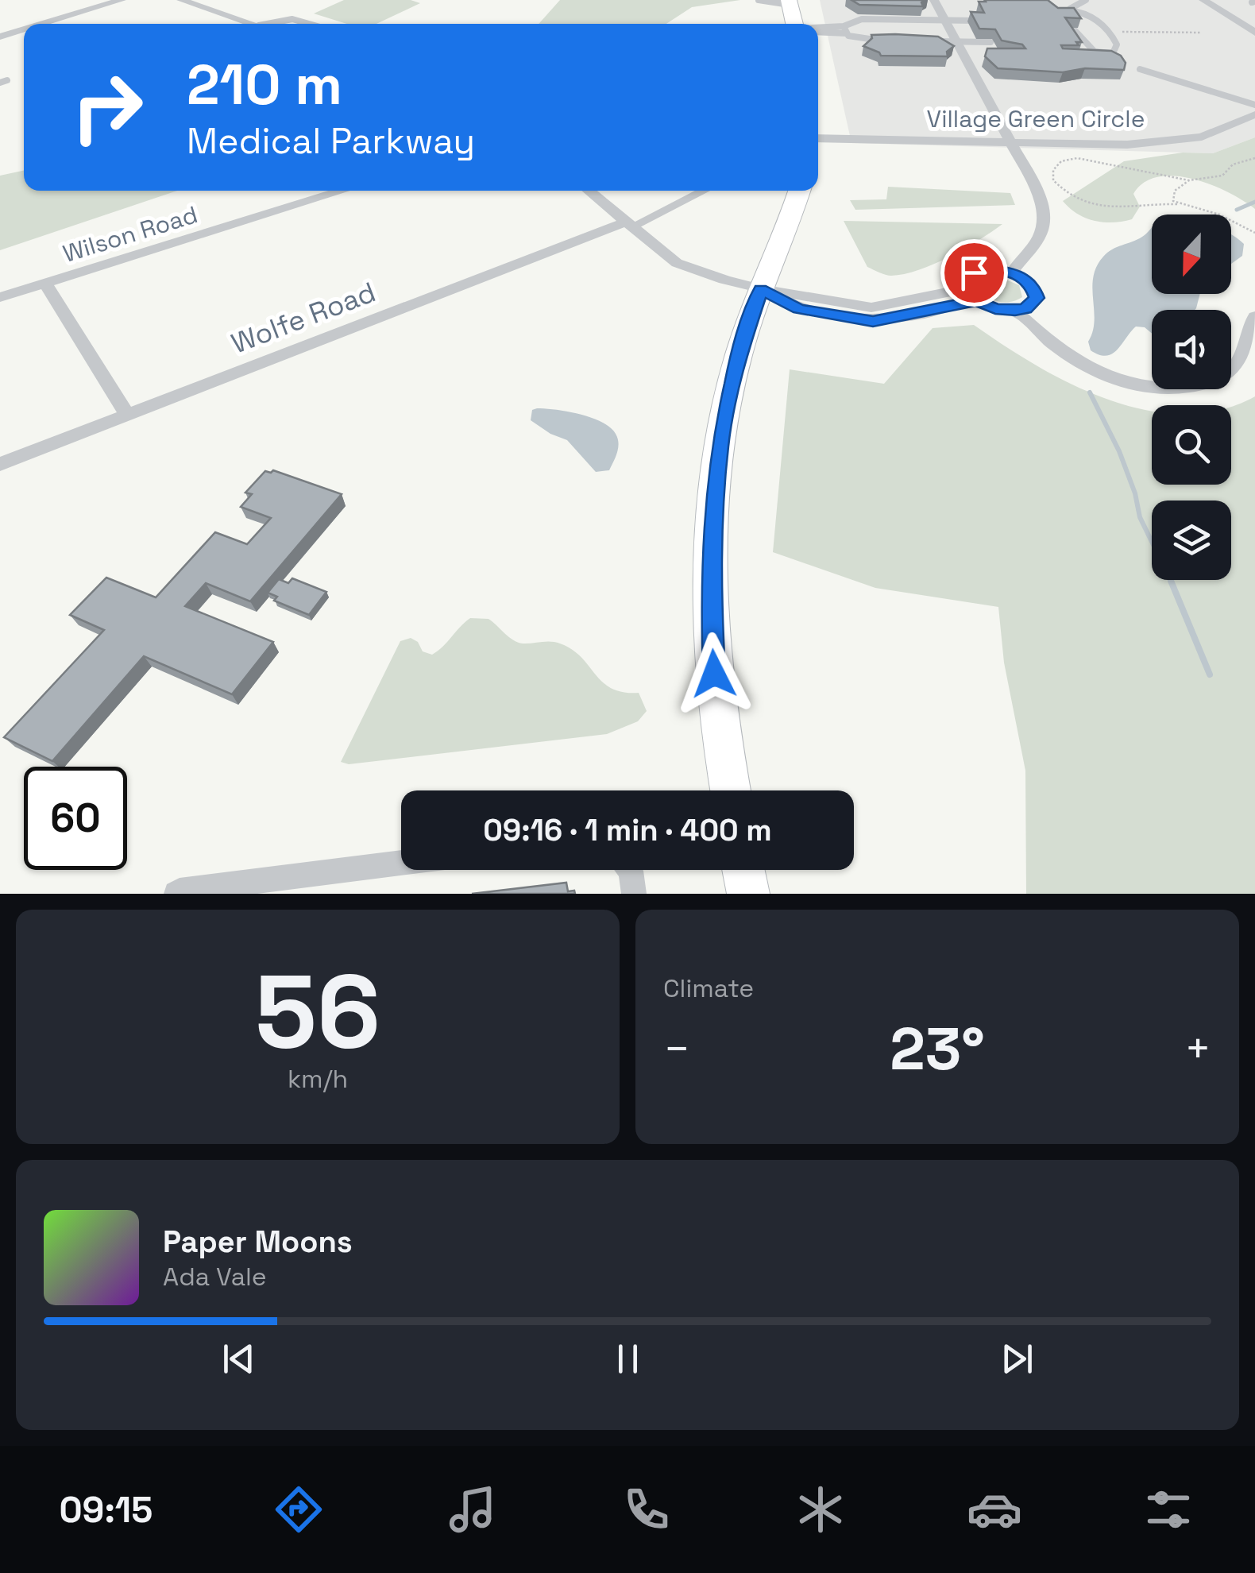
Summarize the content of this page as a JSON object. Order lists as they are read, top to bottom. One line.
{"streets":{"street":["Village Green Circle","Wilson Road","Wolfe Road"]},"north":"bottom","page":{"turn":["210 m","Medical Parkway"],"limit":"60","trip":"09:16 · 1 min · 400 m","tile":[["56","km/h"],"Climate"],"heat":["−","23°","+"],"song":["Paper Moons","Ada Vale"],"tabs":"09:15"}}
